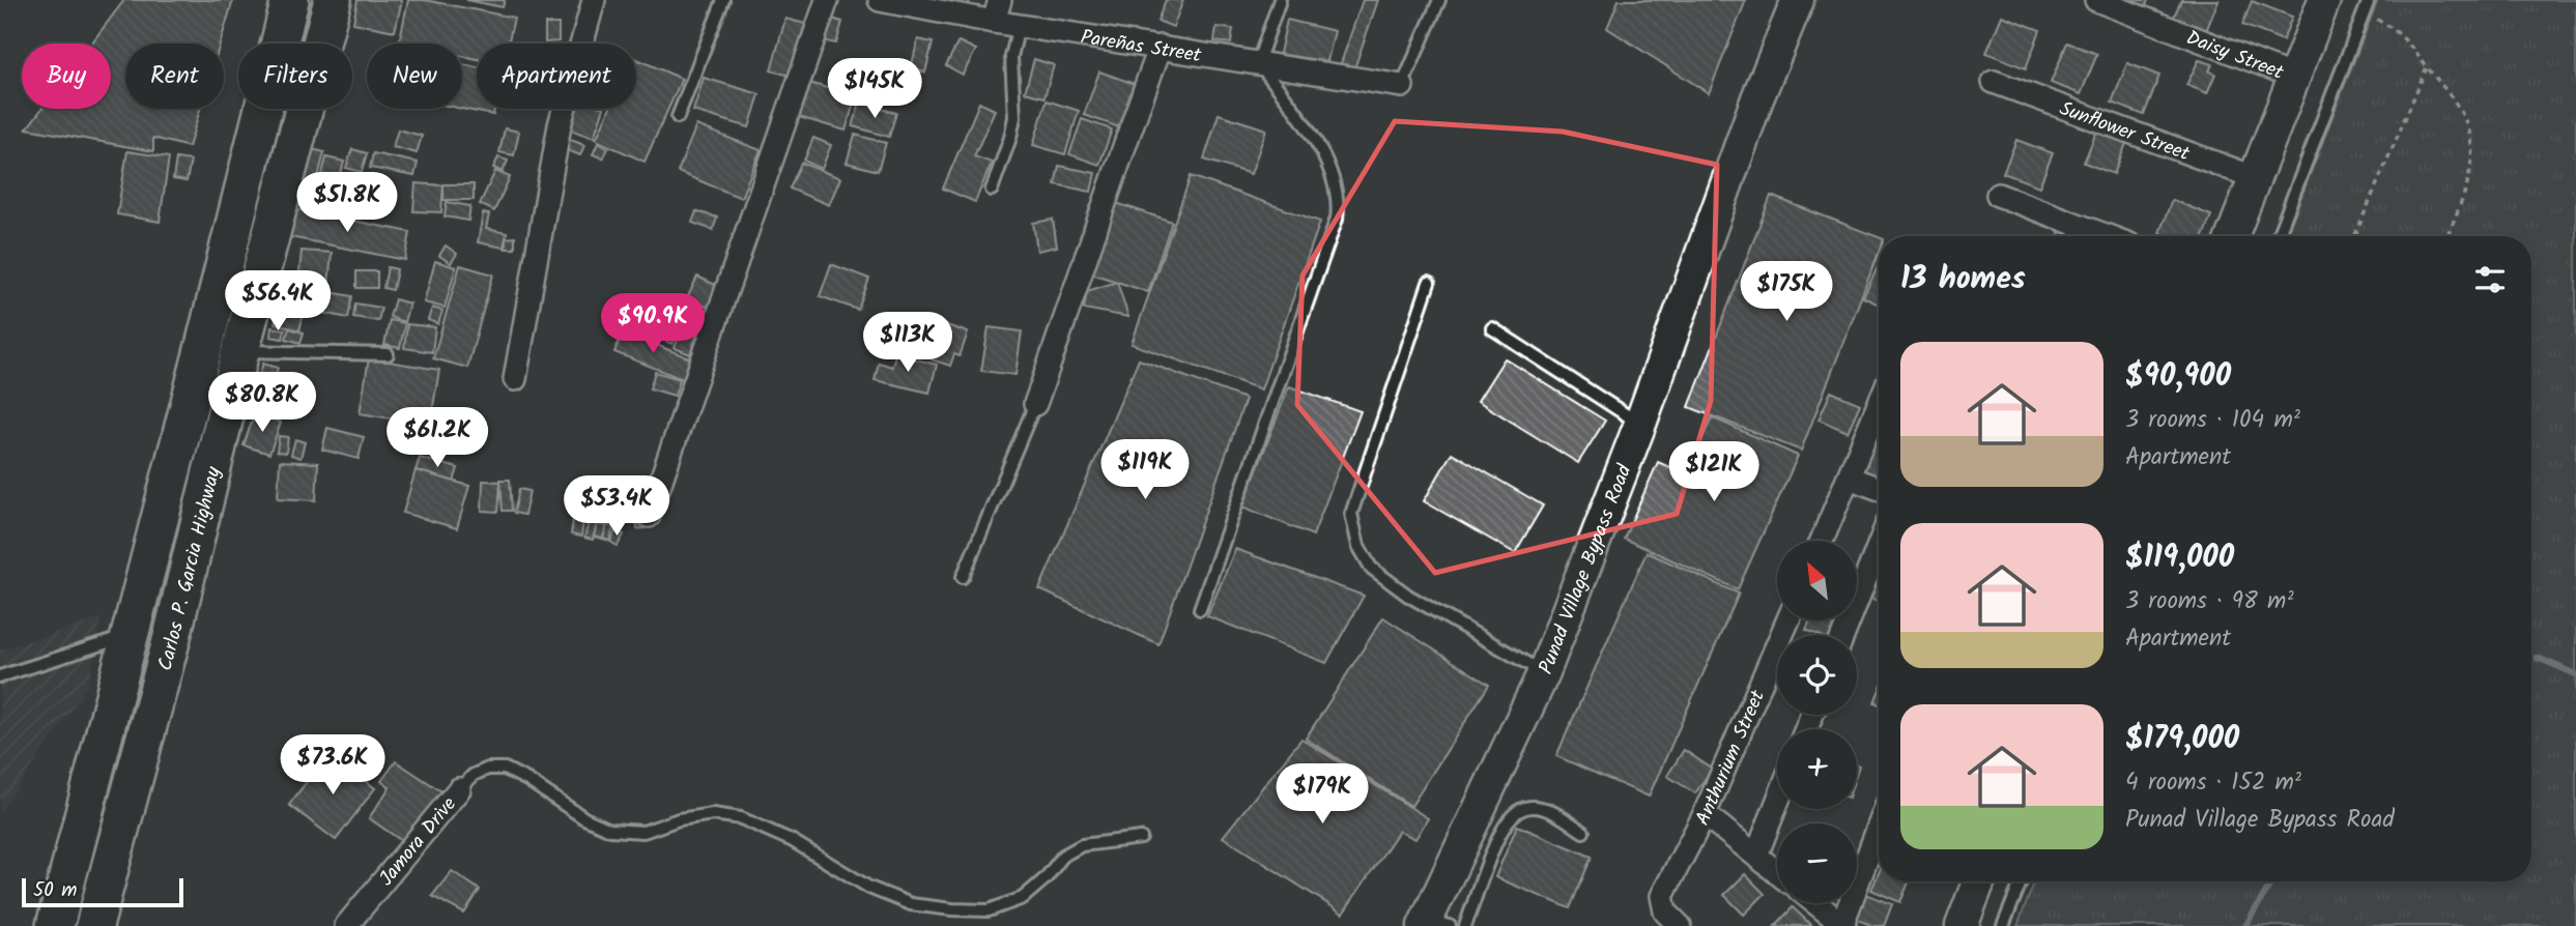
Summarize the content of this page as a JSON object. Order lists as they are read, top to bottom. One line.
{"streets":{"highway":["Carlos P. Garcia Highway"],"main road":["Punad Village Bypass Road"],"street":["Pareñas Street","Daisy Street","Sunflower Street","Anthurium Street","Jamora Drive"]},"scale_bar":"50 m","north":"top left","page":{"chip":["Buy","Rent","Filters","New","Apartment"],"price":["$145K","$51.8K","$175K","$56.4K","$90.9K","$113K","$80.8K","$61.2K","$119K","$121K","$53.4K","$73.6K","$179K"],"heading":"13 homes","list":[{"name":"$90,900","note":"3 rooms · 104 m² · Apartment"},{"name":"$119,000","note":"3 rooms · 98 m² · Apartment"},{"name":"$179,000","note":"4 rooms · 152 m² · Punad Village Bypass Road"}],"map_buttons":["+","−"],"scale":"50 m"}}
